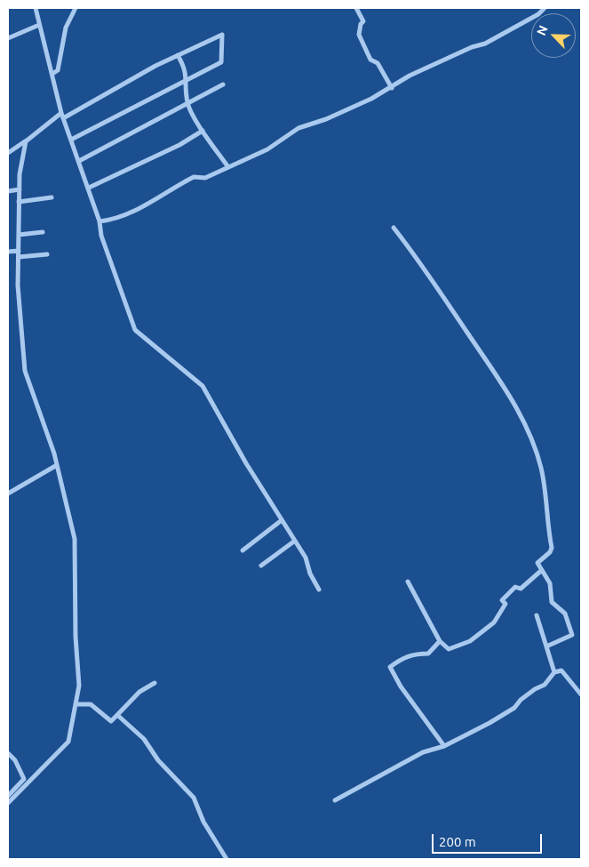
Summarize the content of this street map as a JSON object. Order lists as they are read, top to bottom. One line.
{"scale_bar":"200 m","north":"top left"}
